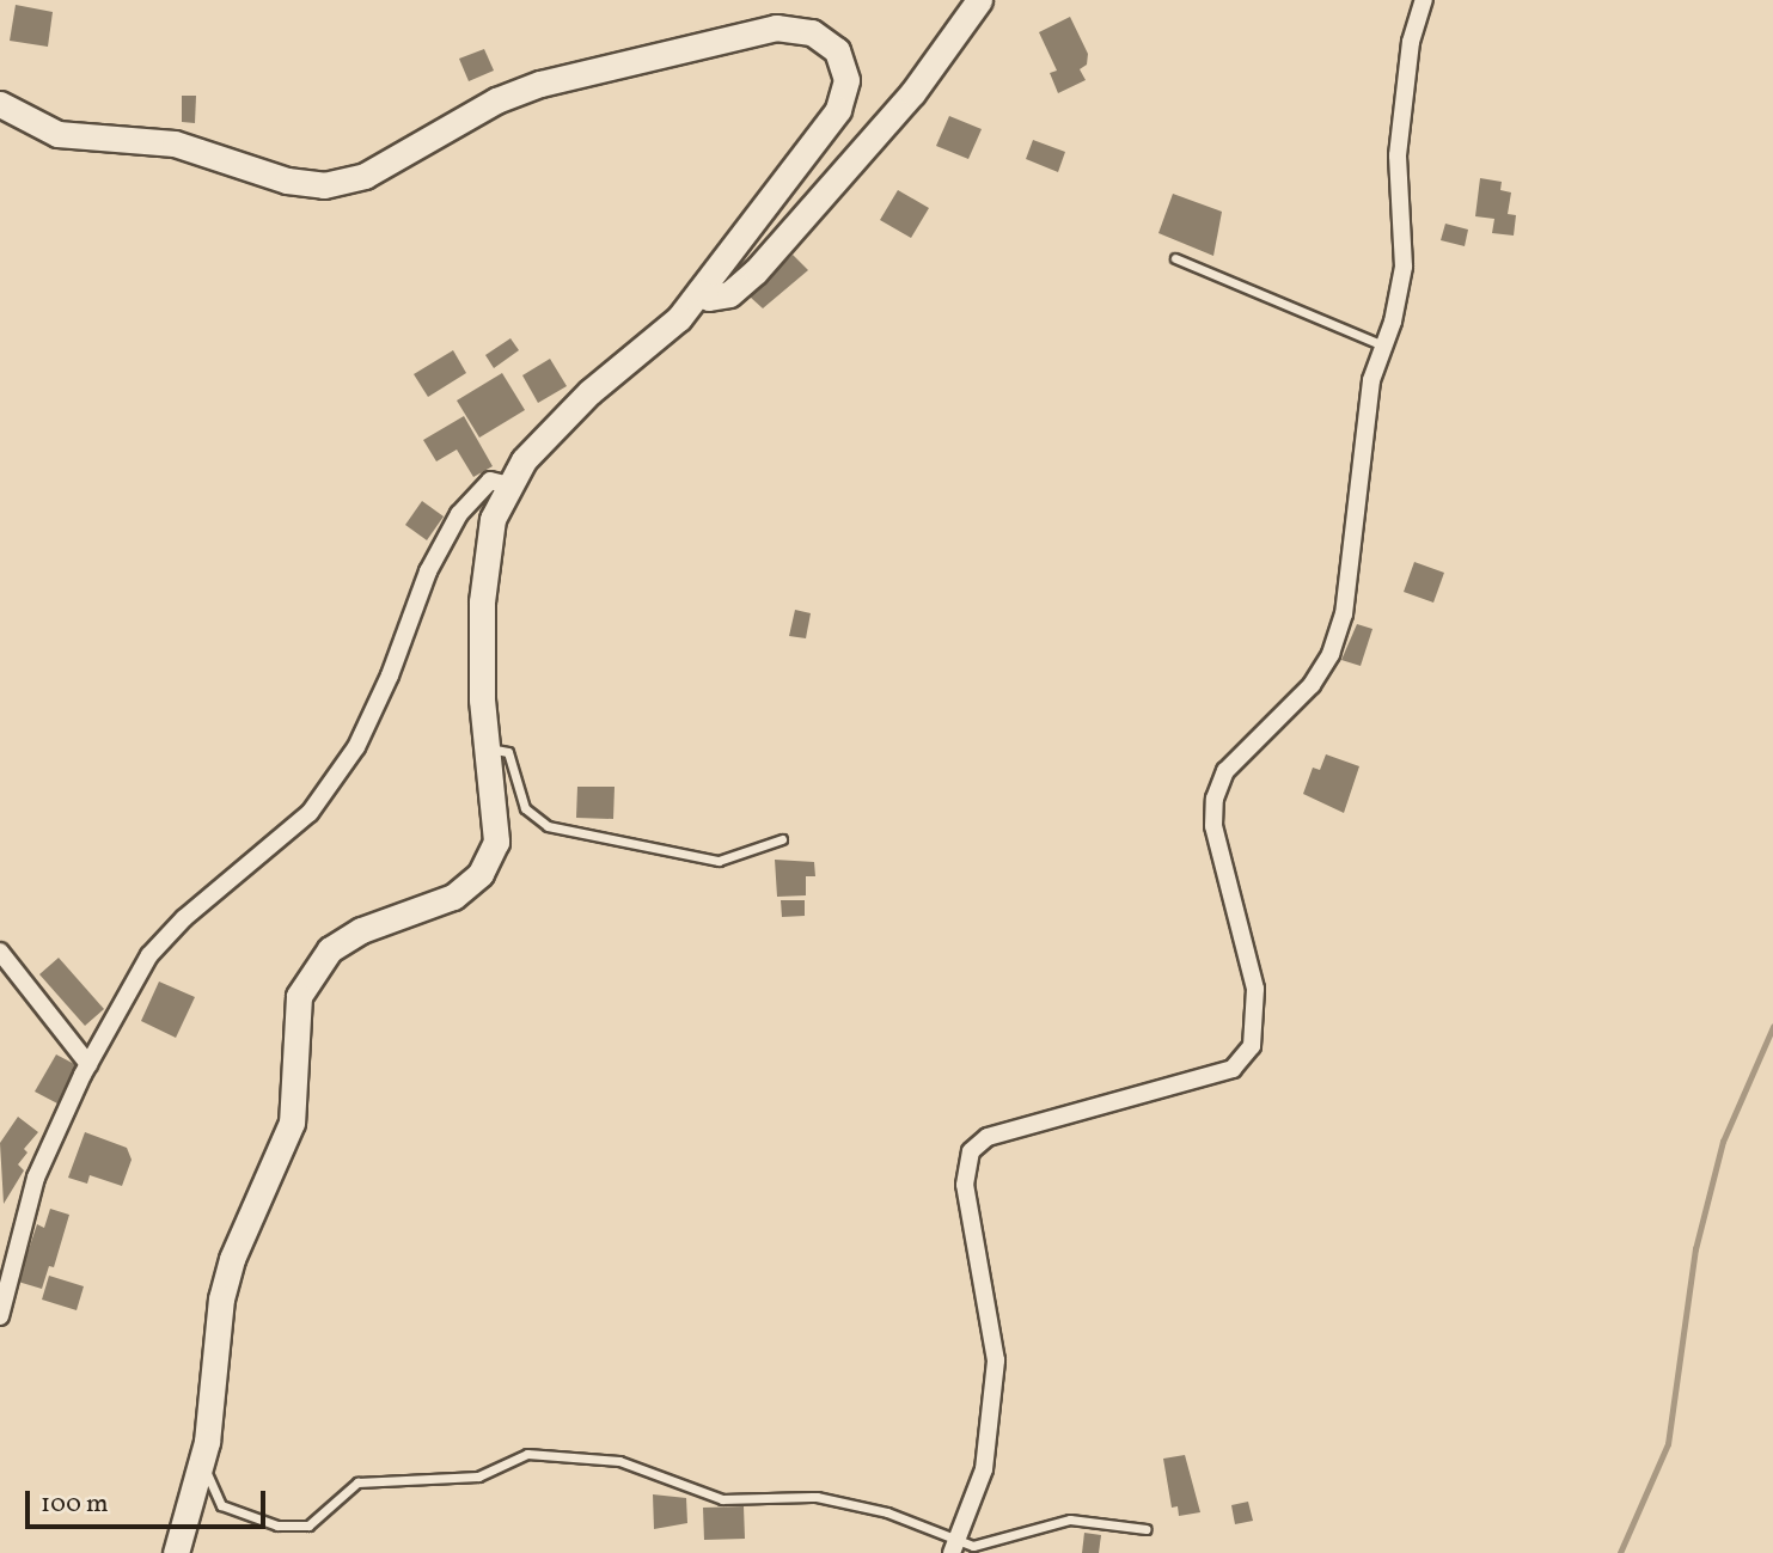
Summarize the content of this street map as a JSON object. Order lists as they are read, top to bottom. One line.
{"scale_bar":"100 m"}
